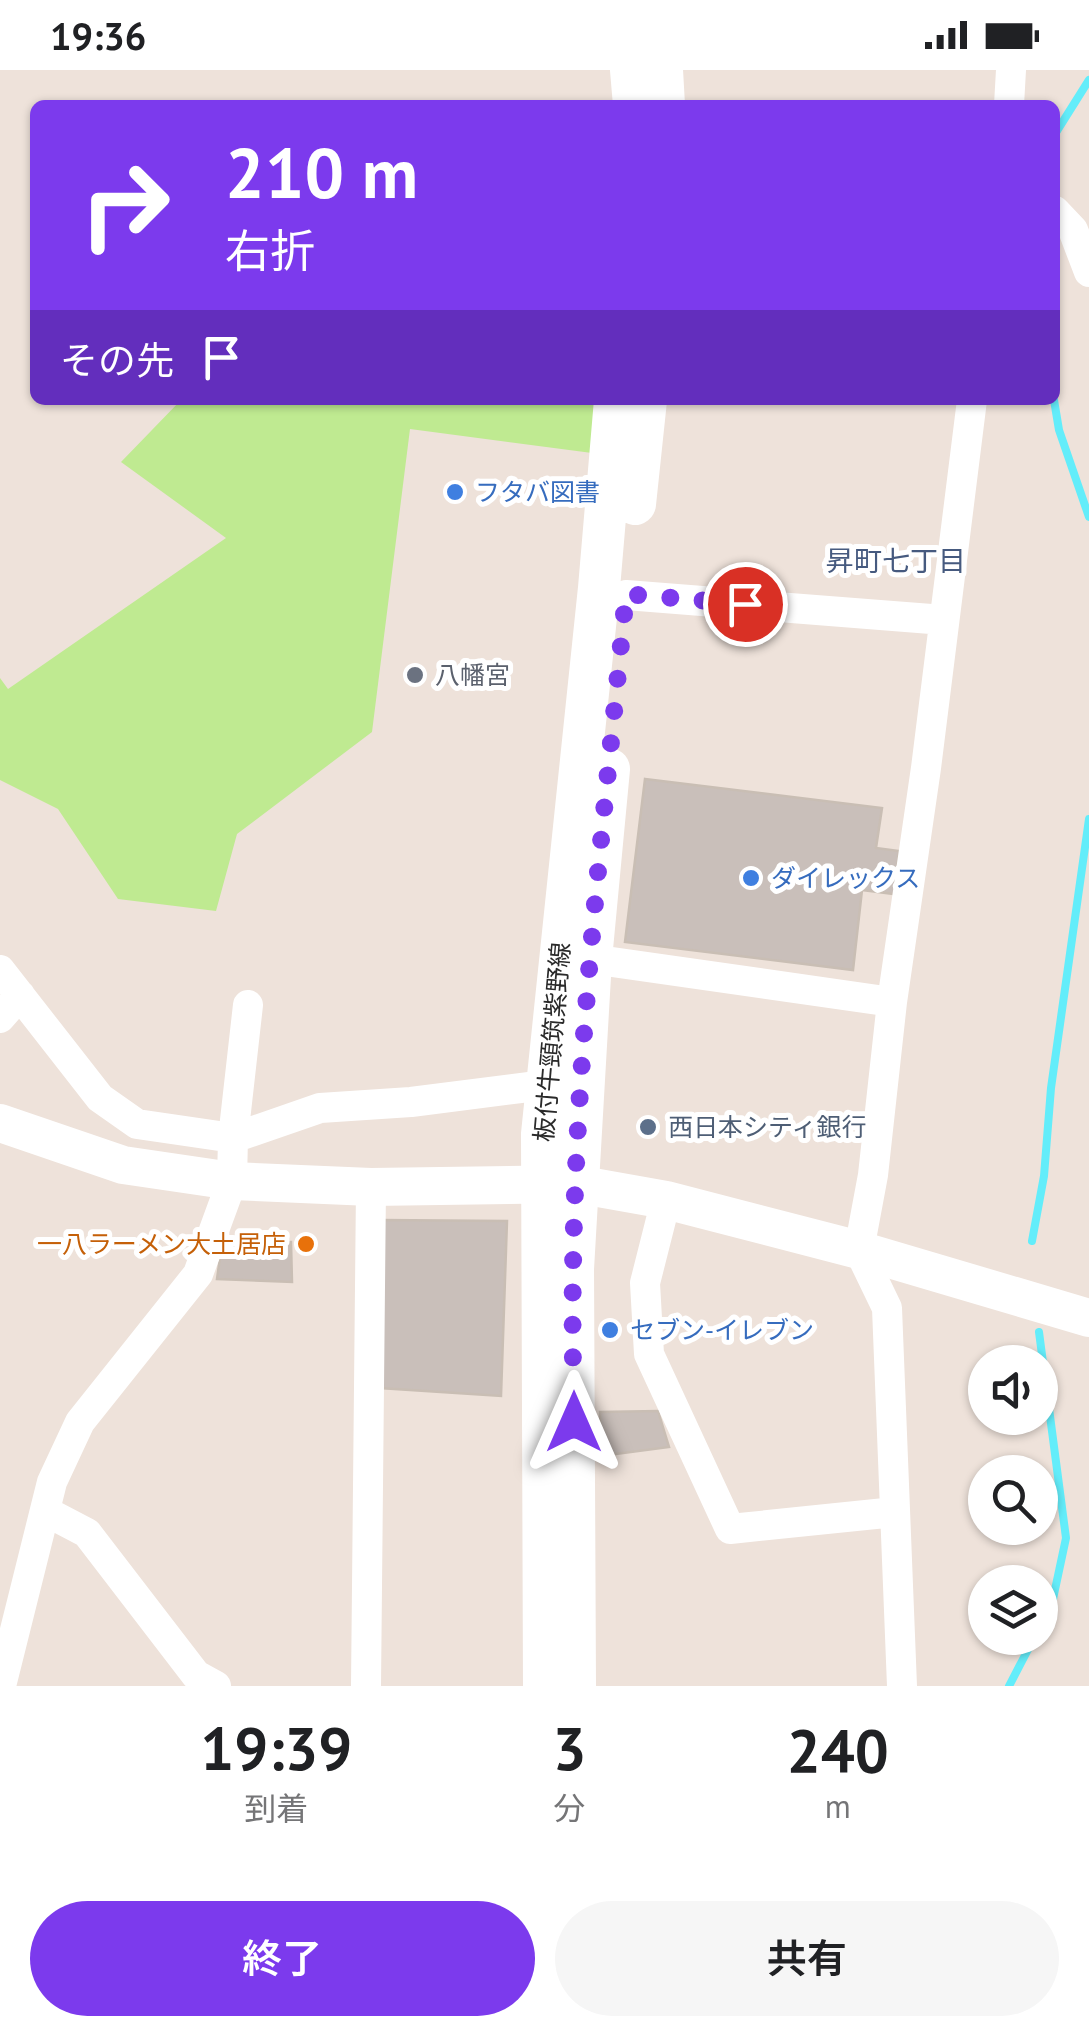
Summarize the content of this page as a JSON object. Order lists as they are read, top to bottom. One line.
{"streets":{"main road":["板付牛頸筑紫野線"]},"districts":["昇町七丁目"],"places":["フタバ図書","八幡宮","ダイレックス","西日本シティ銀行","一八ラーメン大土居店","セブン-イレブン"],"page":{"status":"19:36","turn":["210 m","右折"],"then":"その先","eta":["19:39","到着","3","分","240","m"],"buttons":["終了","共有"]}}
